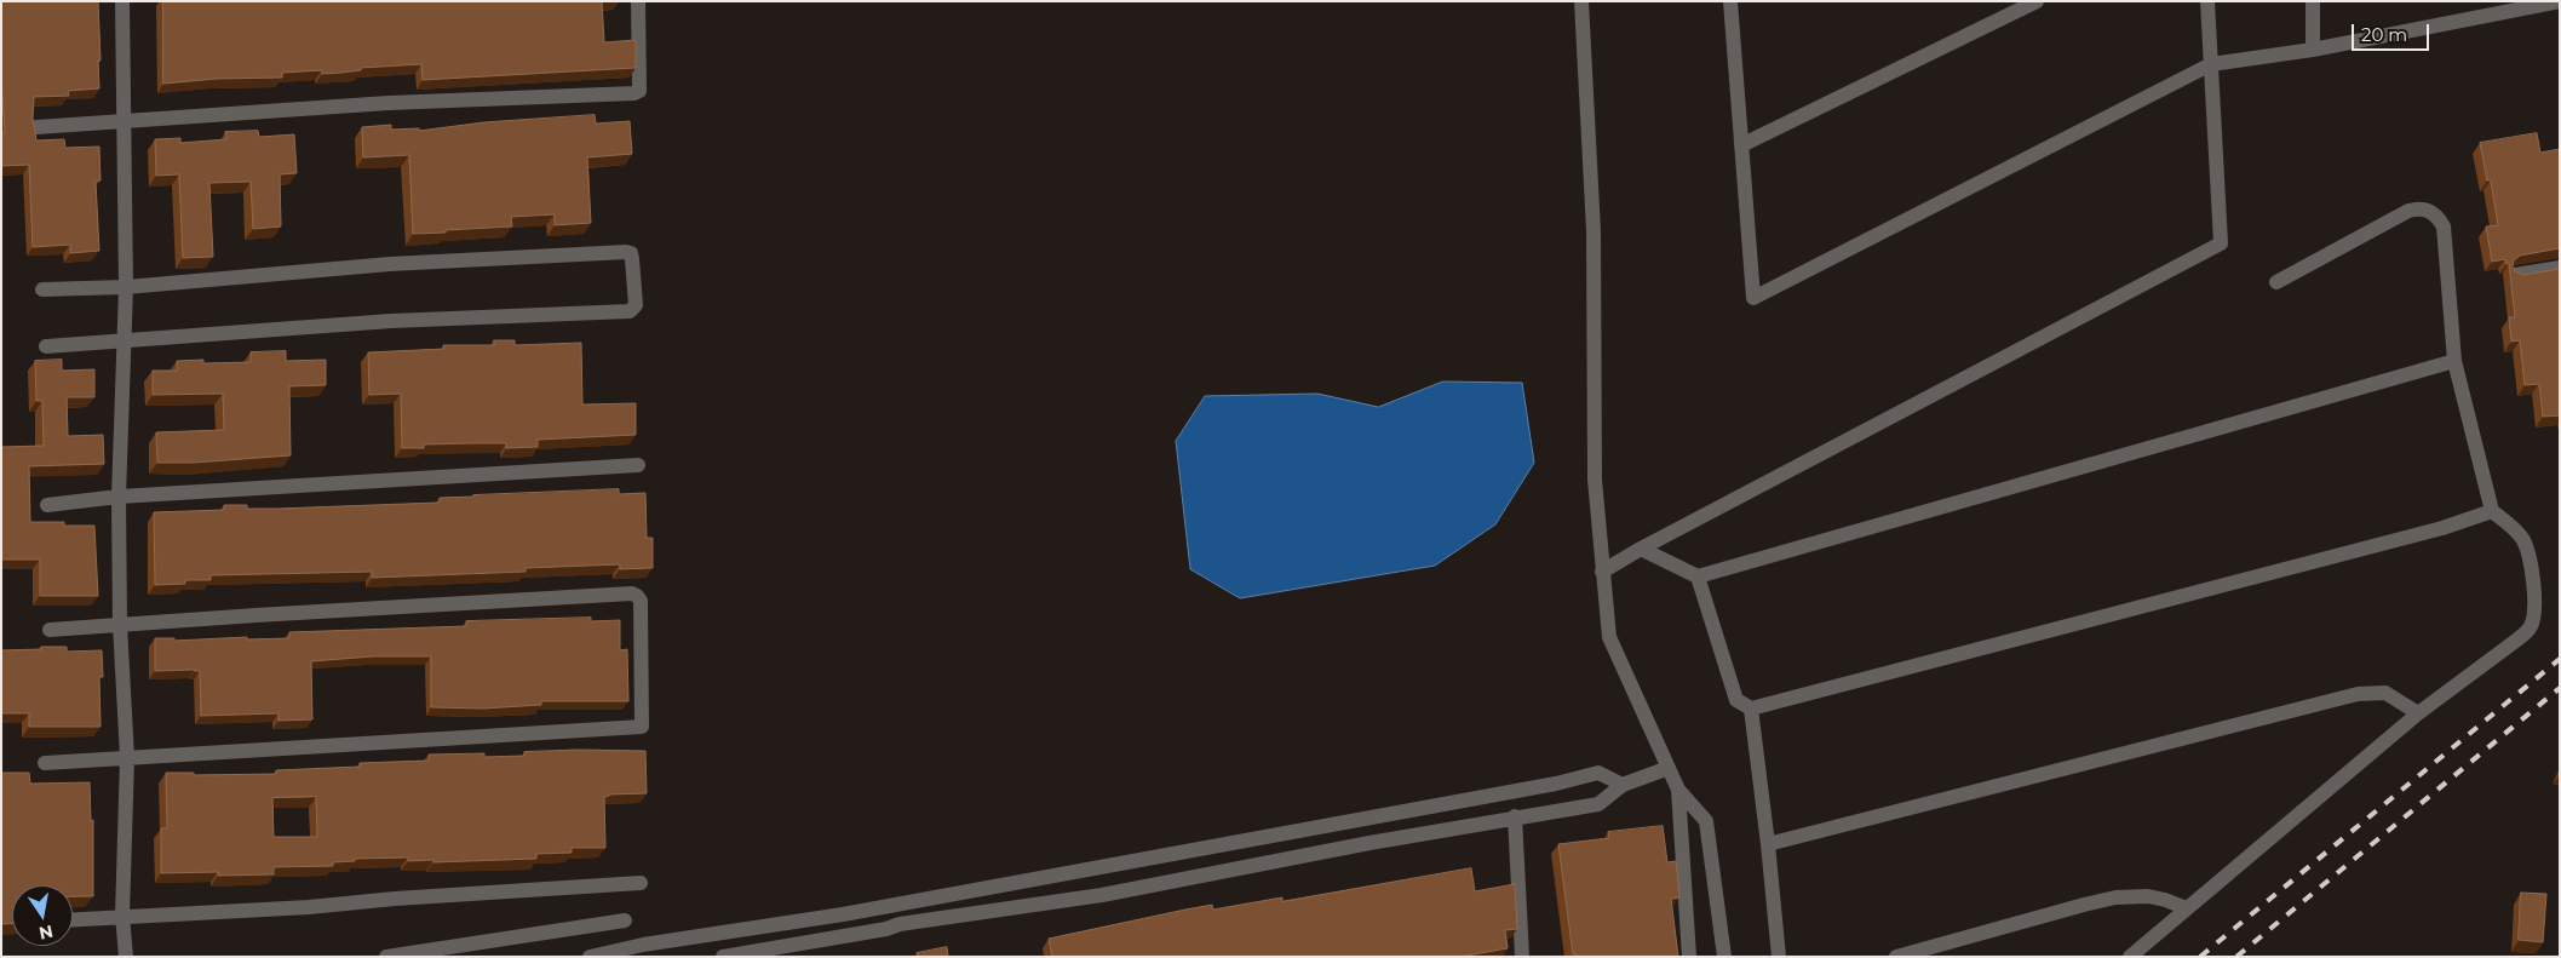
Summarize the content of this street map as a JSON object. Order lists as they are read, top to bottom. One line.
{"scale_bar":"20 m","north":"bottom"}
